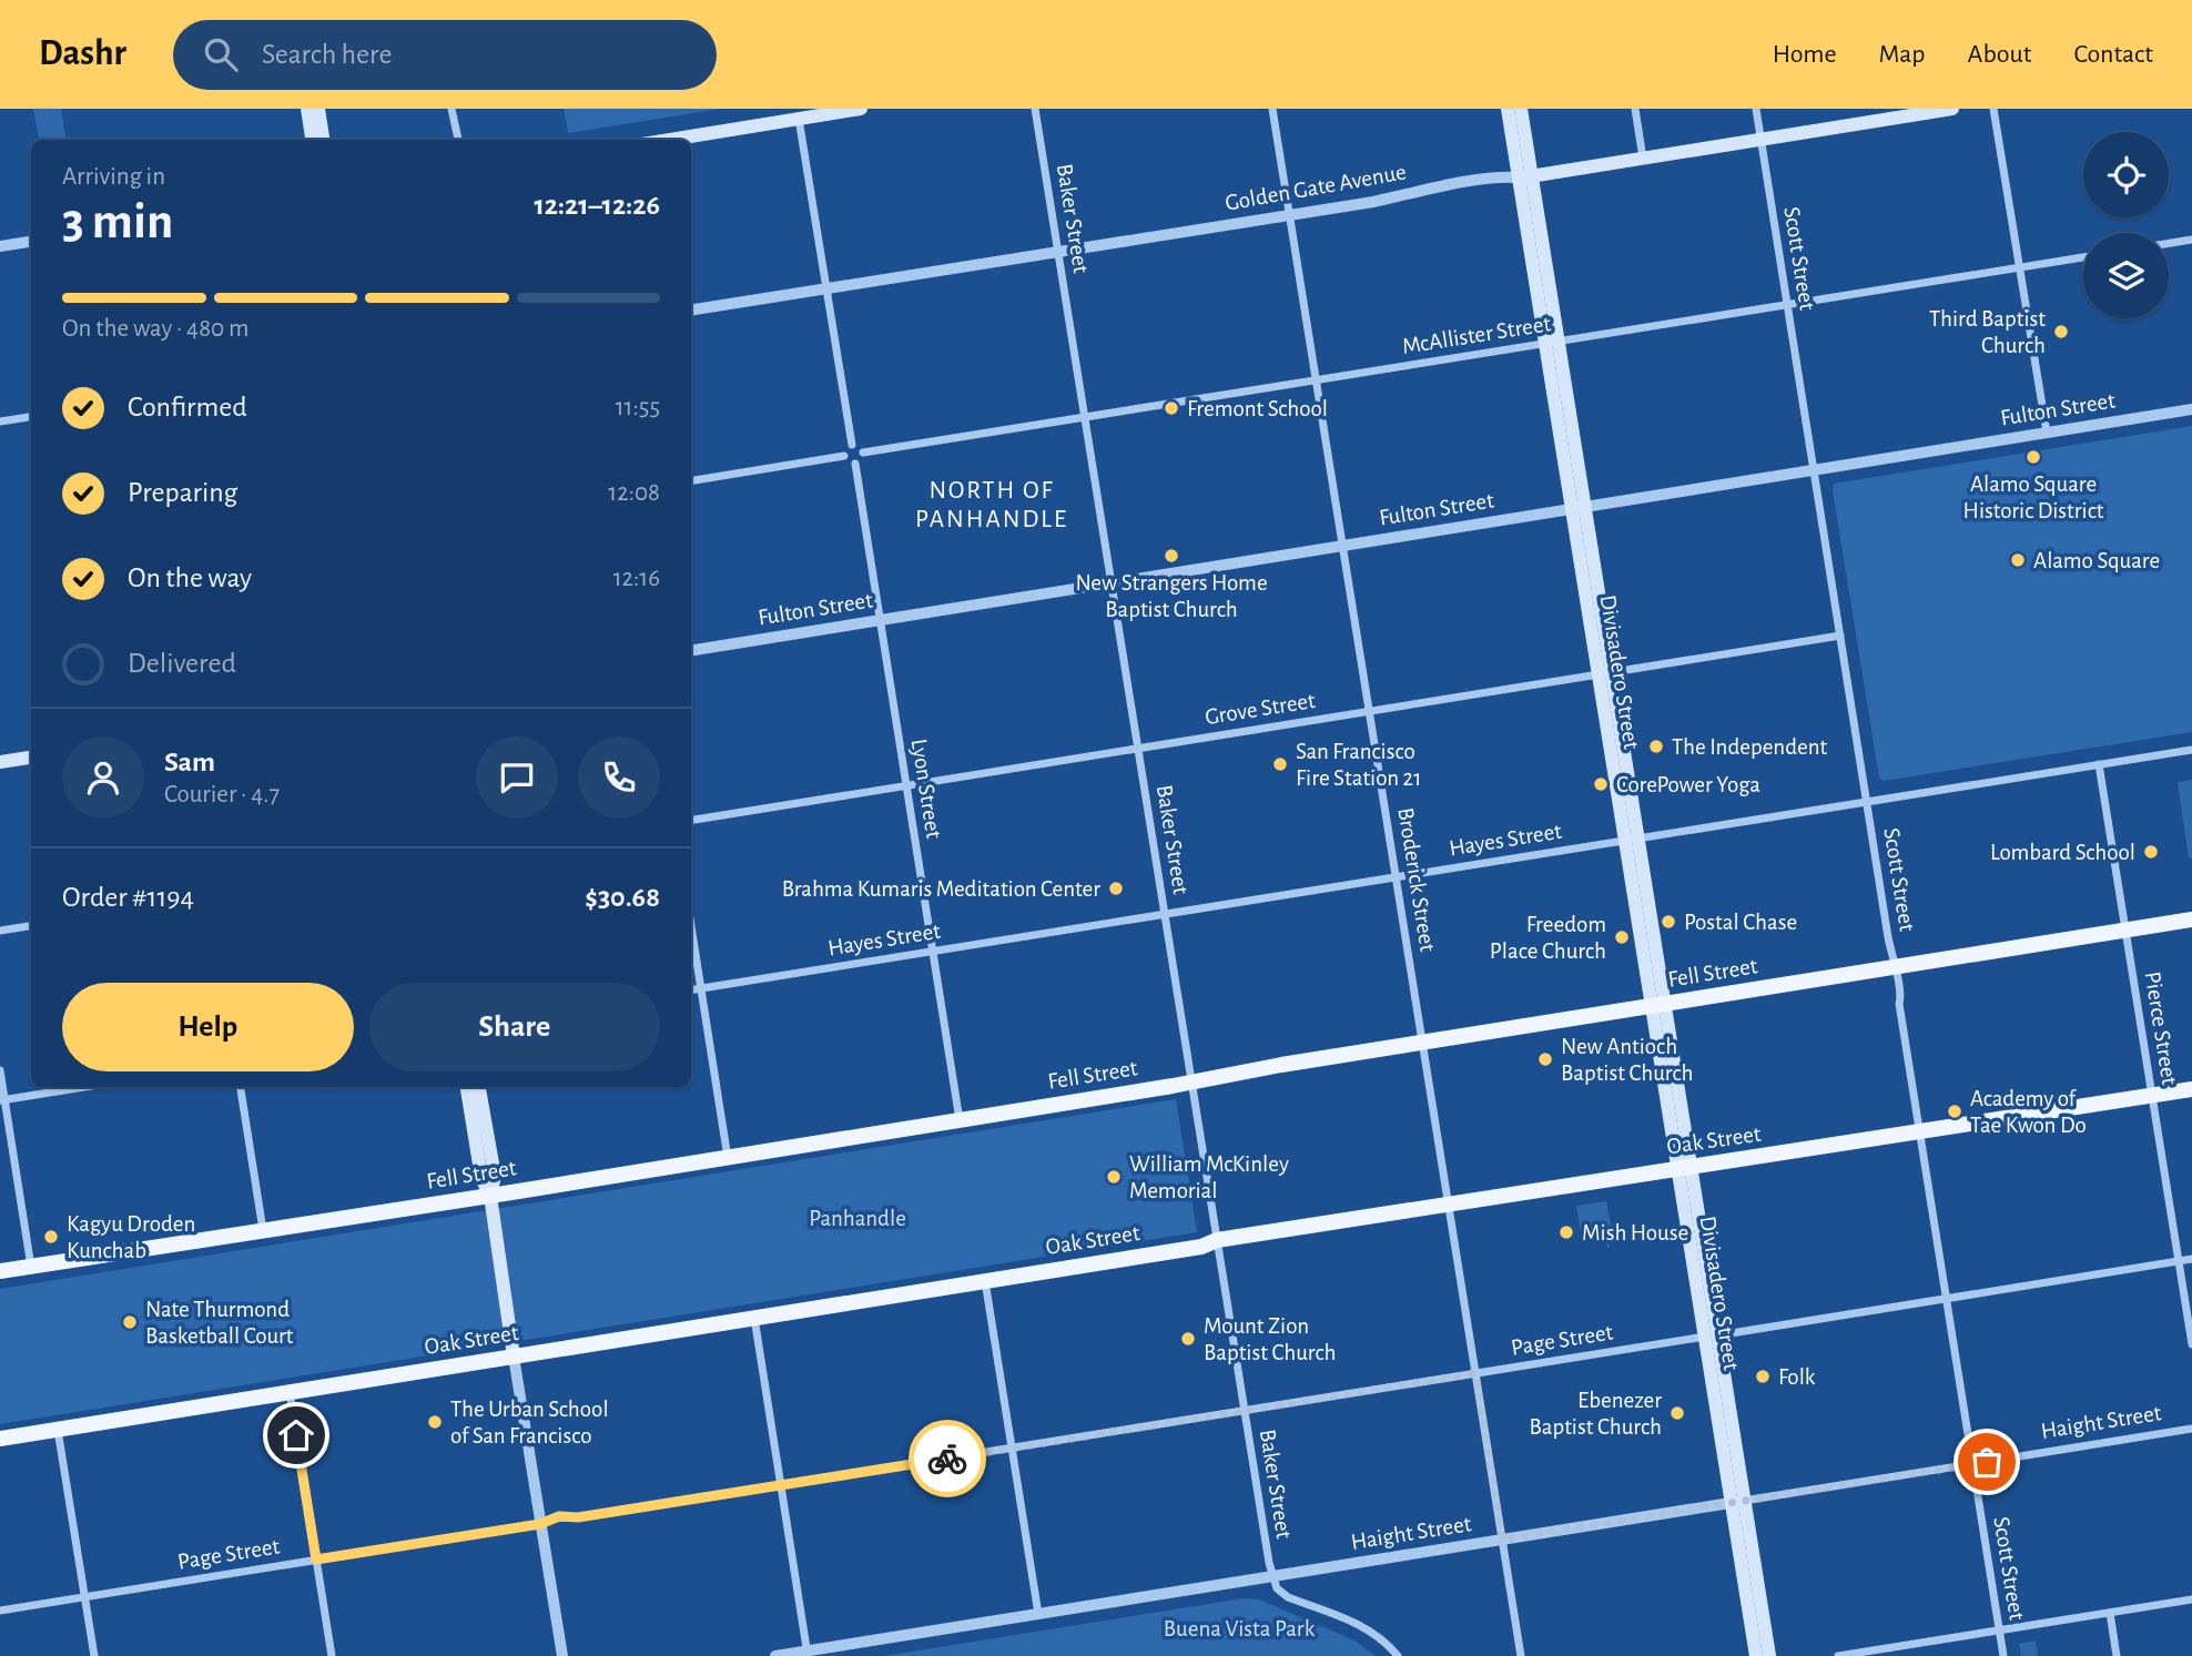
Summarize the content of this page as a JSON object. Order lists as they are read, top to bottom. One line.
{"streets":{"main road":["Golden Gate Avenue","Divisadero Street","Fell Street","Oak Street"],"street":["Baker Street","Scott Street","McAllister Street","Fulton Street","Grove Street","Lyon Street","Hayes Street","Broderick Street","Pierce Street","Page Street","Haight Street"]},"crossings":[["Golden Gate Avenue","Baker Street"],["Golden Gate Avenue","Scott Street"],["Golden Gate Avenue","Divisadero Street"],["Golden Gate Avenue","Broderick Street"],["Baker Street","McAllister Street"],["Baker Street","Fulton Street"],["Baker Street","Grove Street"],["Baker Street","Hayes Street"],["Baker Street","Fell Street"],["Baker Street","Oak Street"],["Baker Street","Page Street"],["Baker Street","Haight Street"],["Scott Street","McAllister Street"],["Scott Street","Fulton Street"],["Scott Street","Grove Street"],["Scott Street","Hayes Street"],["Scott Street","Fell Street"],["Scott Street","Oak Street"],["Scott Street","Page Street"],["Scott Street","Haight Street"],["McAllister Street","Divisadero Street"],["McAllister Street","Lyon Street"],["McAllister Street","Broderick Street"],["Fulton Street","Divisadero Street"],["Fulton Street","Lyon Street"],["Fulton Street","Broderick Street"],["Divisadero Street","Grove Street"],["Divisadero Street","Hayes Street"],["Divisadero Street","Fell Street"],["Divisadero Street","Oak Street"],["Divisadero Street","Page Street"],["Divisadero Street","Haight Street"],["Grove Street","Lyon Street"],["Grove Street","Broderick Street"],["Lyon Street","Hayes Street"],["Lyon Street","Fell Street"],["Hayes Street","Broderick Street"],["Hayes Street","Pierce Street"],["Broderick Street","Fell Street"],["Broderick Street","Oak Street"],["Broderick Street","Page Street"],["Broderick Street","Haight Street"],["Fell Street","Pierce Street"],["Pierce Street","Oak Street"],["Pierce Street","Page Street"]],"districts":["NORTH OF PANHANDLE"],"parks":["Panhandle","Buena Vista Park"],"places":["Third Baptist Church","Fremont School","Alamo Square Historic District","New Strangers Home Baptist Church","Alamo Square","The Independent","San Francisco Fire Station 21","CorePower Yoga","Lombard School","Brahma Kumaris Meditation Center","Postal Chase","Freedom Place Church","New Antioch Baptist Church","Academy of Tae Kwon Do","William McKinley Memorial","Mish House","Kagyu Droden Kunchab","Nate Thurmond Basketball Court","Mount Zion Baptist Church","Folk","Ebenezer Baptist Church","The Urban School of San Francisco"],"page":{"header":"Dashr","search":"Search here","nav":["Home","Map","About","Contact"],"heading":["3 min","Arriving in","12:21–12:26"],"panel":["Sam","Courier · 4.7","Order #1194","$30.68"],"bar":"On the way · 480 m","list":[["Confirmed","11:55"],["Preparing","12:08"],["On the way","12:16"],"Delivered"],"buttons":["Help","Share"]}}
